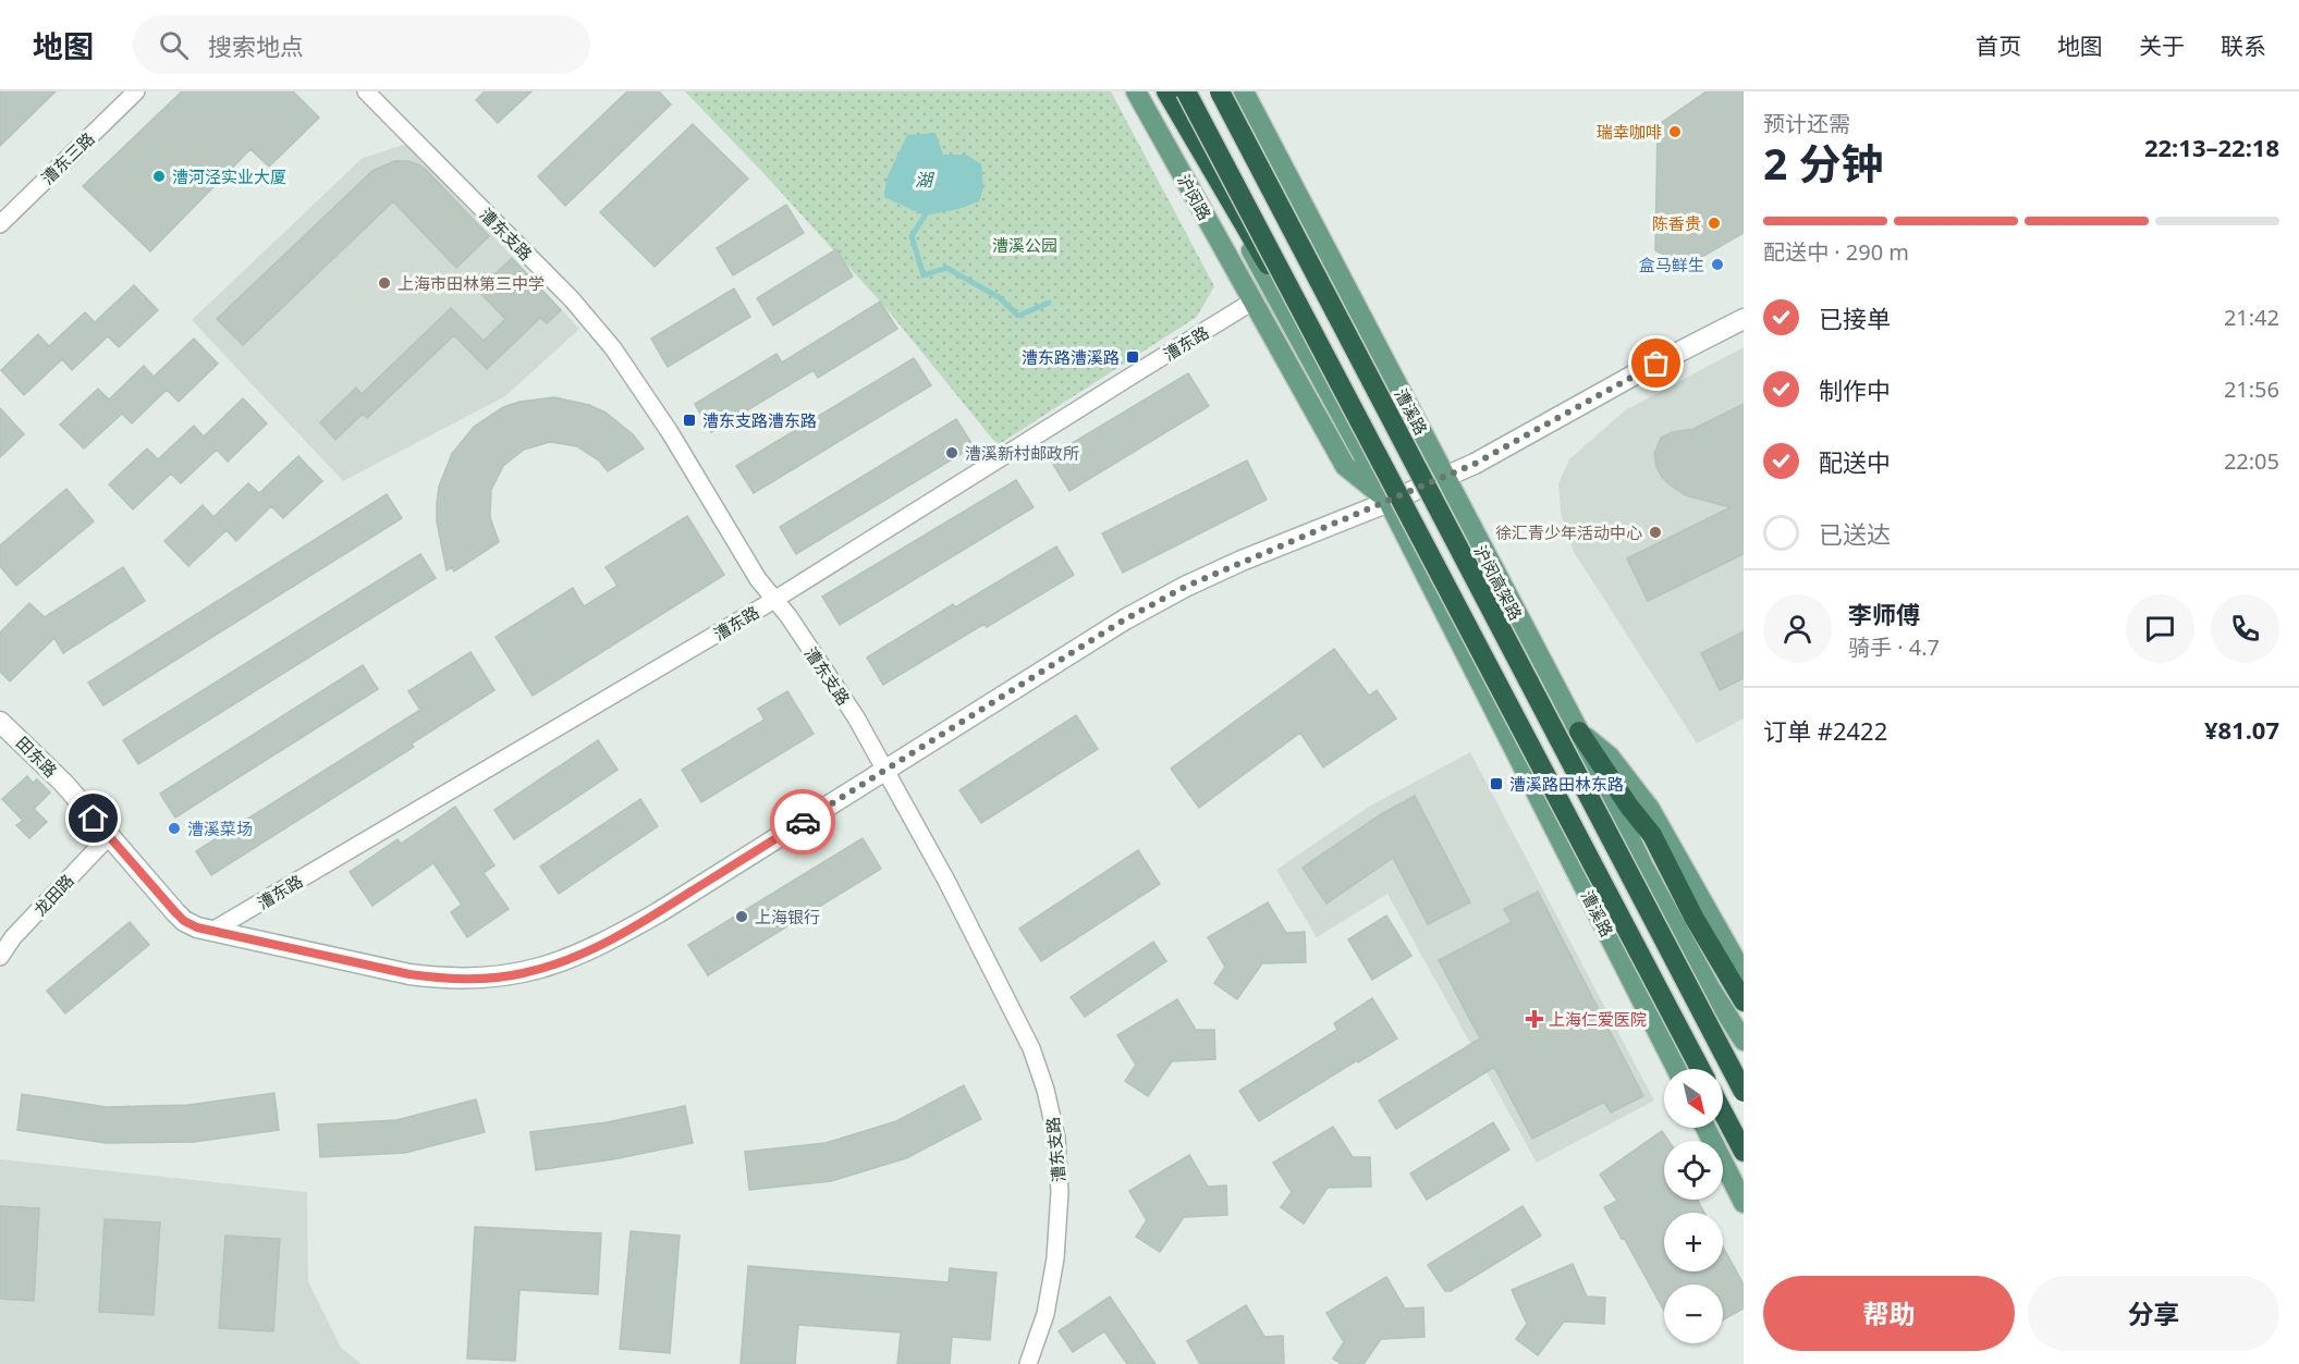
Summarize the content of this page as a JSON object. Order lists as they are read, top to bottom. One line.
{"streets":{"highway":["沪闵高架路"],"main road":["沪闵路","漕溪路"],"street":["漕东三路","漕东支路","漕东路","田东路","龙田路"]},"crossings":[["沪闵路","漕东路"],["沪闵路","漕溪路"],["漕东支路","漕东路"],["漕东支路","田东路"],["漕东路","漕溪路"],["漕东路","田东路"],["漕溪路","田东路"],["田东路","龙田路"]],"water":["湖"],"parks":["漕溪公园"],"places":{"other":["瑞幸咖啡","漕河泾实业大厦","陈香贵","盒马鲜生","上海市田林第三中学","漕溪新村邮政所","徐汇青少年活动中心","漕溪菜场","上海银行"],"transit":["漕东路漕溪路","漕东支路漕东路","漕溪路田林东路"],"health":["上海仁爱医院"]},"north":"bottom right","page":{"header":"地图","search":"搜索地点","nav":["首页","地图","关于","联系"],"heading":["2 分钟","预计还需","22:13–22:18"],"panel":["李师傅","骑手 · 4.7","订单 #2422","¥81.07"],"bar":"配送中 · 290 m","list":[["已接单","21:42"],["制作中","21:56"],["配送中","22:05"],"已送达"],"map_buttons":["+","−"],"buttons":["帮助","分享"]}}
